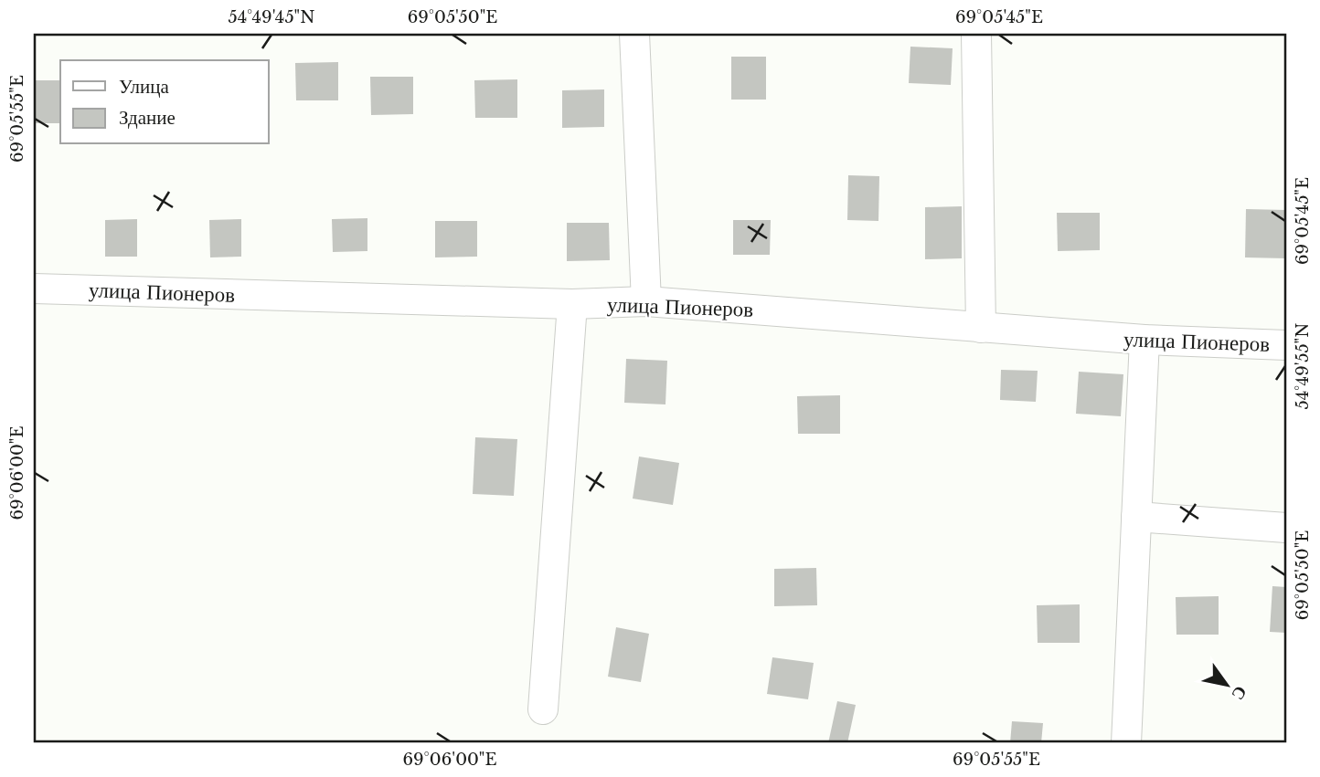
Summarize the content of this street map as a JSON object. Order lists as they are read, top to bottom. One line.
{"streets":{"street":["улица Пионеров"]},"legend":["Улица","Здание"],"north":"bottom right","coordinates":["54°49'45\"N","69°05'50\"E","69°05'45\"E","69°05'55\"E","54°49'55\"N","69°06'00\"E"]}
